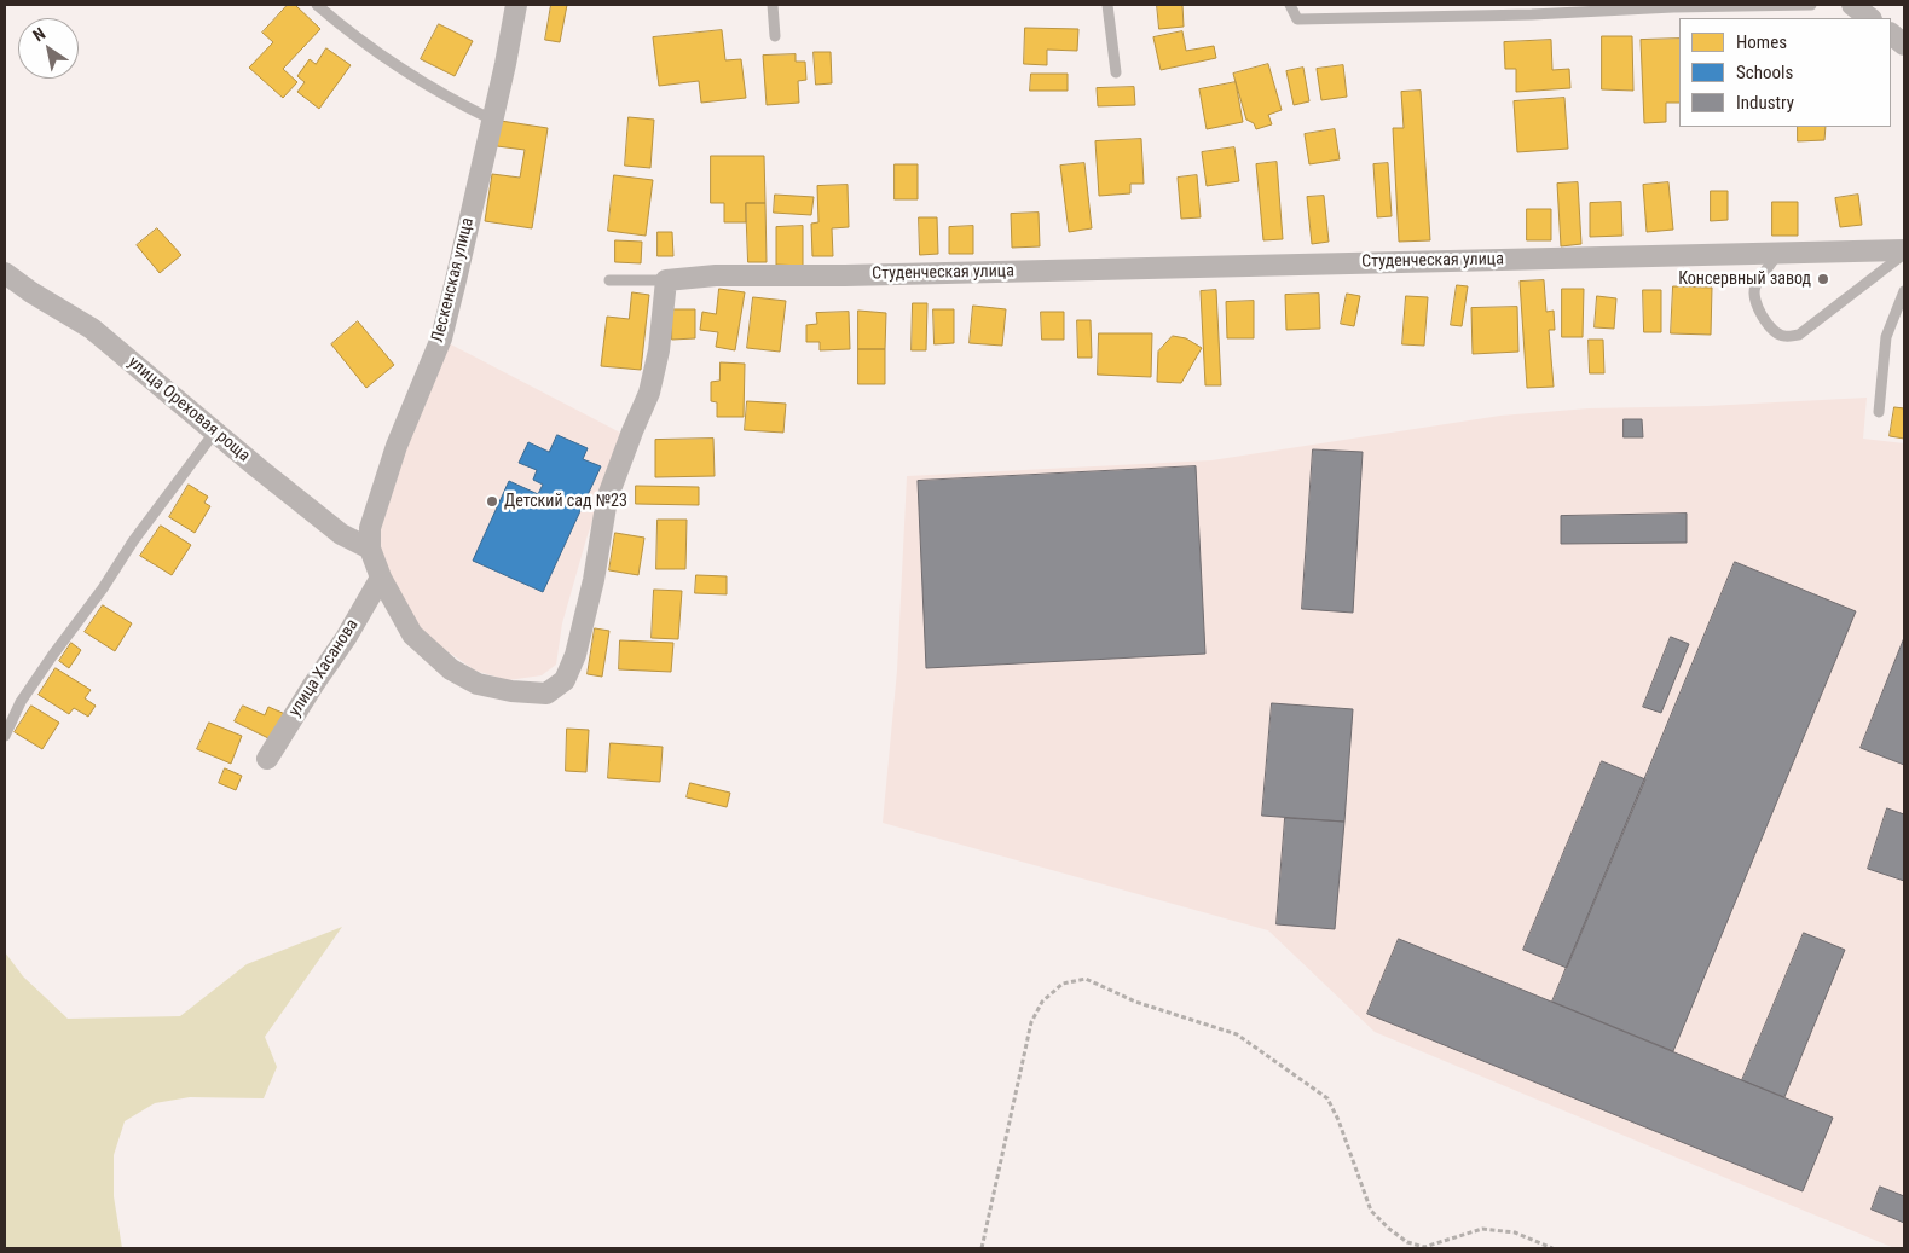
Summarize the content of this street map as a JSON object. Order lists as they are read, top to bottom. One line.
{"streets":{"street":["Студенческая улица","Лескенская улица","улица Ореховая роща","улица Хасанова"]},"crossings":[["Лескенская улица","улица Ореховая роща"]],"places":["Консервный завод","Детский сад №23"],"legend":["Homes","Schools","Industry"],"north":"top left"}
